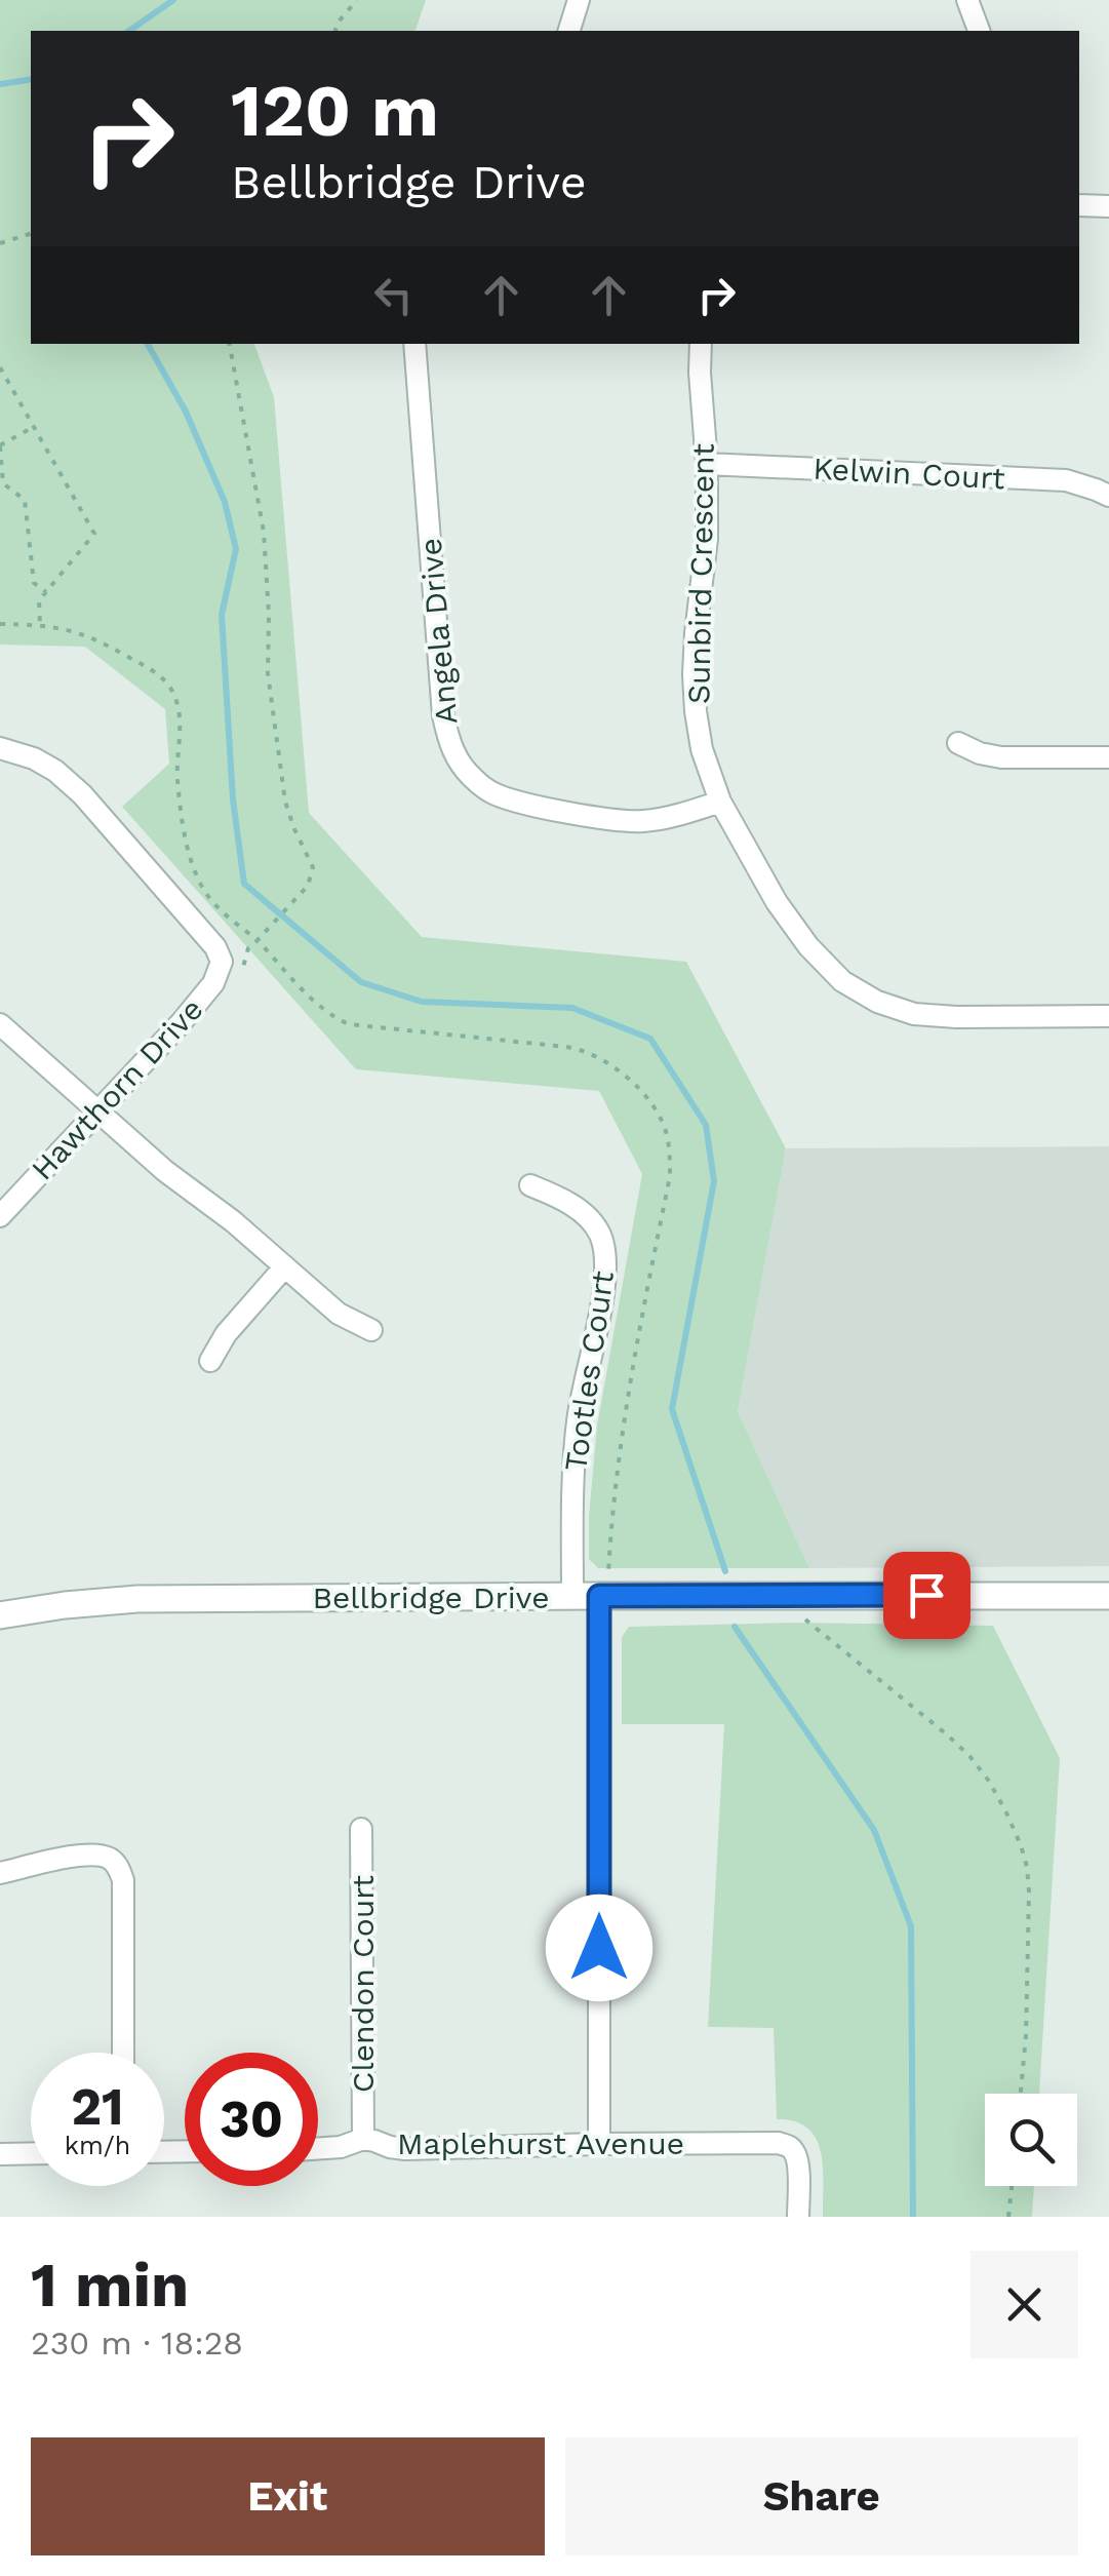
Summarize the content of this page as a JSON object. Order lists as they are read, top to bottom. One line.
{"streets":{"street":["Kelwin Court","Sunbird Crescent","Angela Drive","Hawthorn Drive","Tootles Court","Bellbridge Drive","Clendon Court","Maplehurst Avenue"]},"crossings":[["Kelwin Court","Sunbird Crescent"],["Sunbird Crescent","Angela Drive"],["Tootles Court","Bellbridge Drive"],["Tootles Court","Maplehurst Avenue"],["Clendon Court","Maplehurst Avenue"]],"page":{"turn":["120 m","Bellbridge Drive"],"speed":"21 km/h","limit":"30","heading":["1 min","230 m · 18:28"],"buttons":["Exit","Share"]}}
